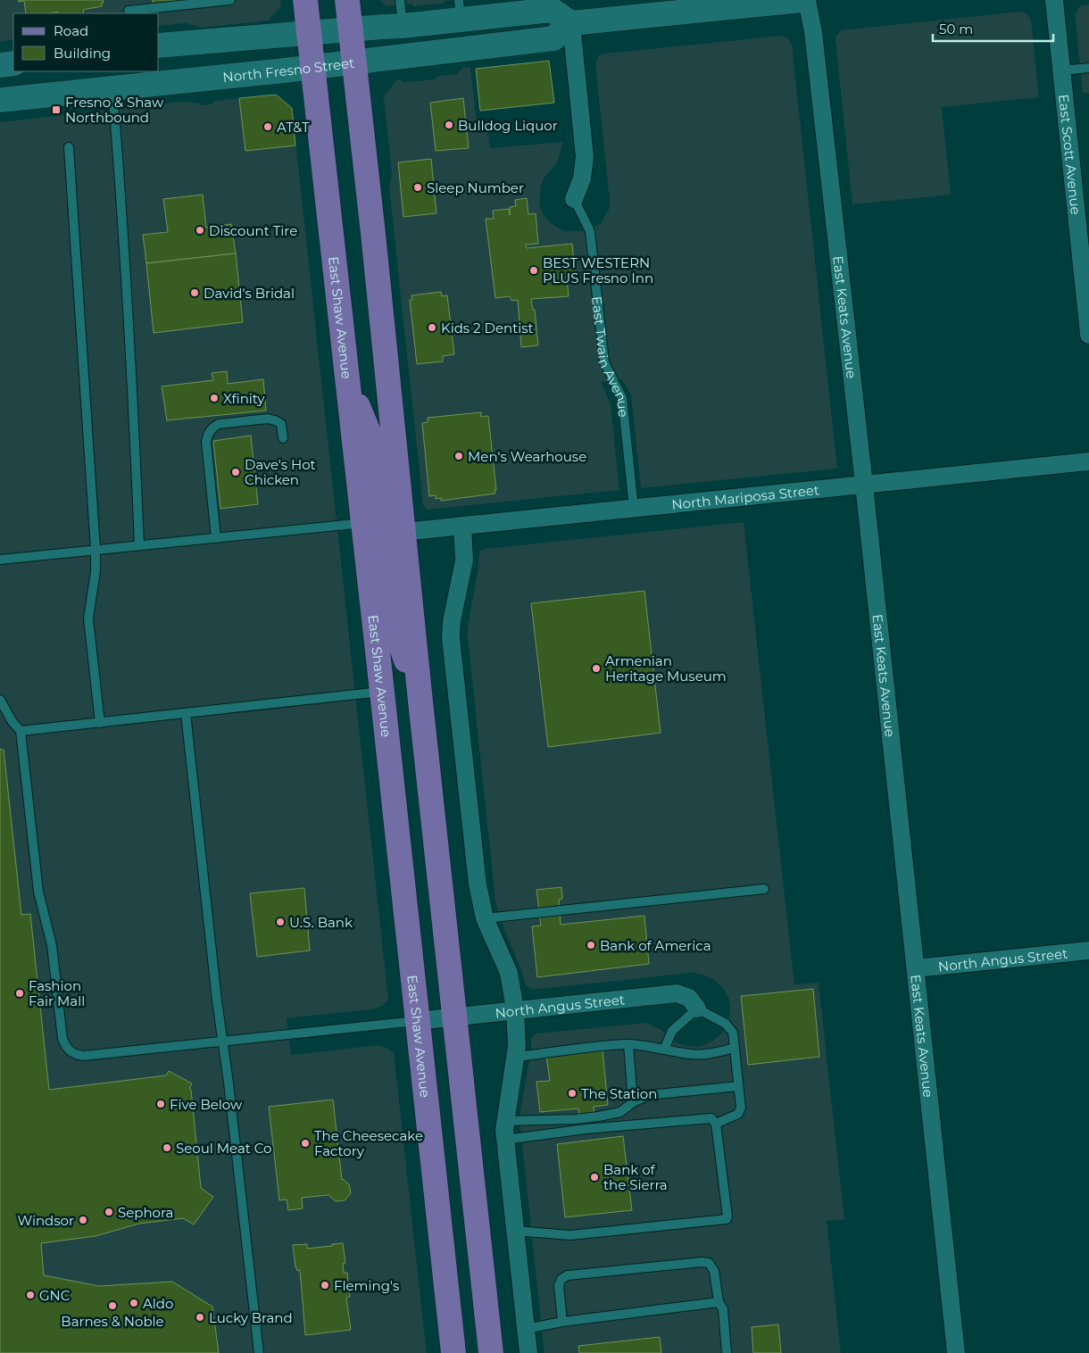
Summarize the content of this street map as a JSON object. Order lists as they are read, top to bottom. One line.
{"streets":{"main road":["North Fresno Street","East Shaw Avenue"],"street":["East Scott Avenue","East Keats Avenue","East Twain Avenue","North Mariposa Street","North Angus Street"]},"crossings":[["North Fresno Street","East Shaw Avenue"],["North Fresno Street","East Twain Avenue"],["East Shaw Avenue","North Angus Street"],["East Keats Avenue","North Mariposa Street"],["East Keats Avenue","North Angus Street"],["East Twain Avenue","North Mariposa Street"]],"places":{"transit":["Fresno & Shaw Northbound"],"other":["Bulldog Liquor","AT&T","Sleep Number","Discount Tire","BEST WESTERN PLUS Fresno Inn","David's Bridal","Kids 2 Dentist","Xfinity","Men's Wearhouse","Dave's Hot Chicken","Armenian Heritage Museum","U.S. Bank","Bank of America","Fashion Fair Mall","The Station","Five Below","The Cheesecake Factory","Seoul Meat Co","Bank of the Sierra","Sephora","Windsor","Fleming's","GNC","Aldo","Barnes & Noble","Lucky Brand"]},"legend":["Road","Building"],"scale_bar":"50 m"}
